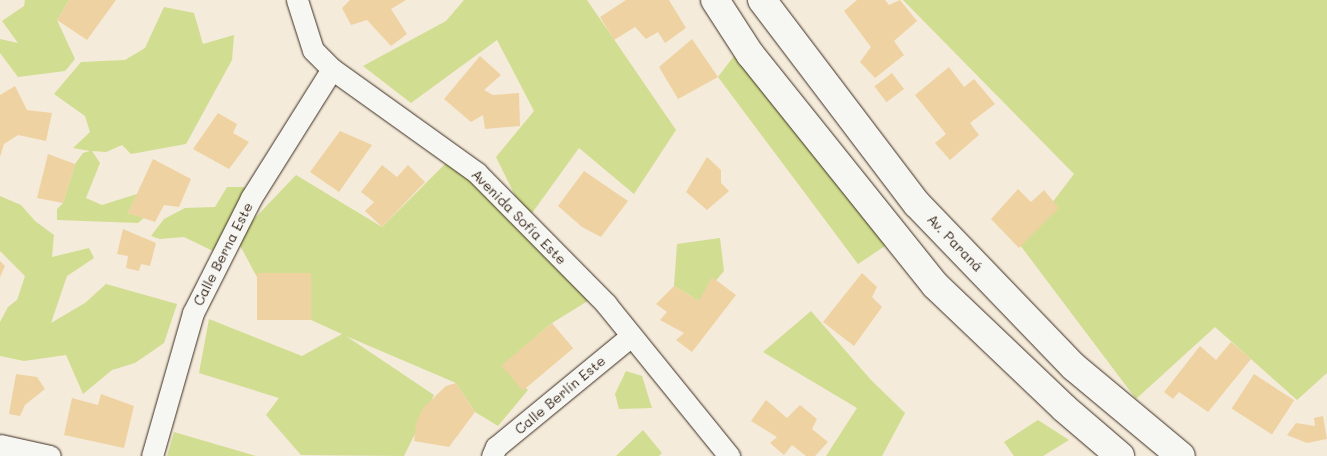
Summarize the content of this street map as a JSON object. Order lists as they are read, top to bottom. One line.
{"streets":{"street":["Avenida Sofía Este","Av. Paraná","Calle Berna Este","Calle Berlín Este"]},"crossings":[["Avenida Sofía Este","Calle Berna Este"],["Avenida Sofía Este","Calle Berlín Este"]]}
